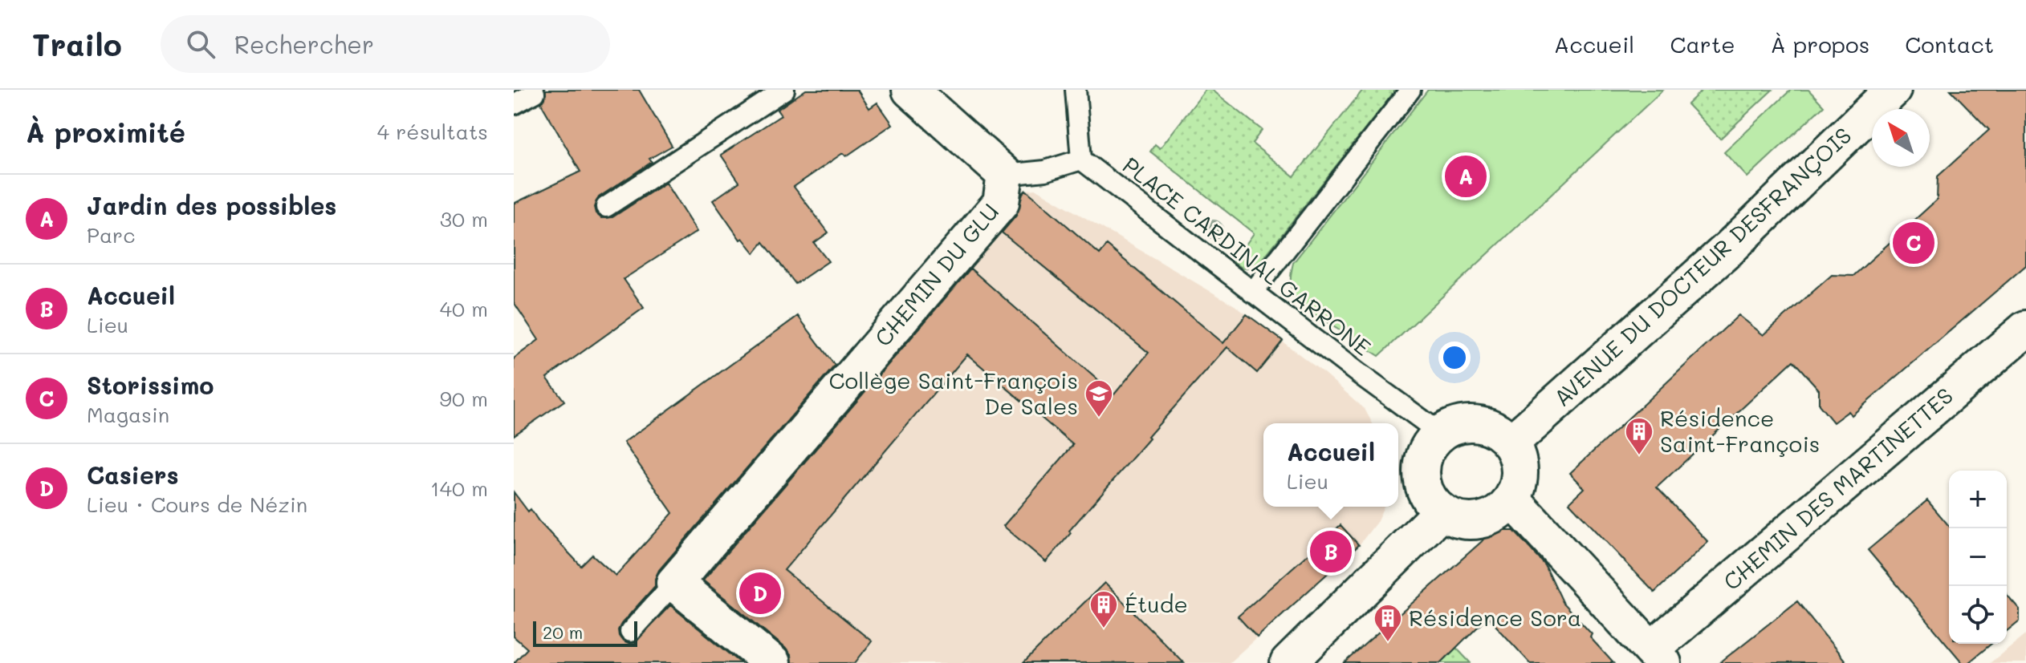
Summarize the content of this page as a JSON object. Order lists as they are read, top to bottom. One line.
{"streets":{"street":["AVENUE DU DOCTEUR DESFRANÇOIS","CHEMIN DU GLU","CHEMIN DES MARTINETTES"],"lane":["PLACE CARDINAL GARRONE"]},"crossings":[["PLACE CARDINAL GARRONE","AVENUE DU DOCTEUR DESFRANÇOIS"]],"places":{"school or university":["Collège Saint-François De Sales"],"building":["Résidence Saint-François","Étude","Résidence Sora"]},"scale_bar":"20 m","north":"top left","page":{"header":"Trailo","search":"Rechercher","nav":["Accueil","Carte","À propos","Contact"],"heading":["À proximité","4 résultats"],"pins":["A","C","B","D"],"list":[{"mark":"A","name":"Jardin des possibles","note":"Parc","value":"30 m"},{"mark":"B","name":"Accueil","note":"Lieu","value":"40 m"},{"mark":"C","name":"Storissimo","note":"Magasin","value":"90 m"},{"mark":"D","name":"Casiers","note":"Lieu · Cours de Nézin","value":"140 m"}],"popup":["Accueil","Lieu"],"map_buttons":["+","−"],"scale":"20 m"}}
